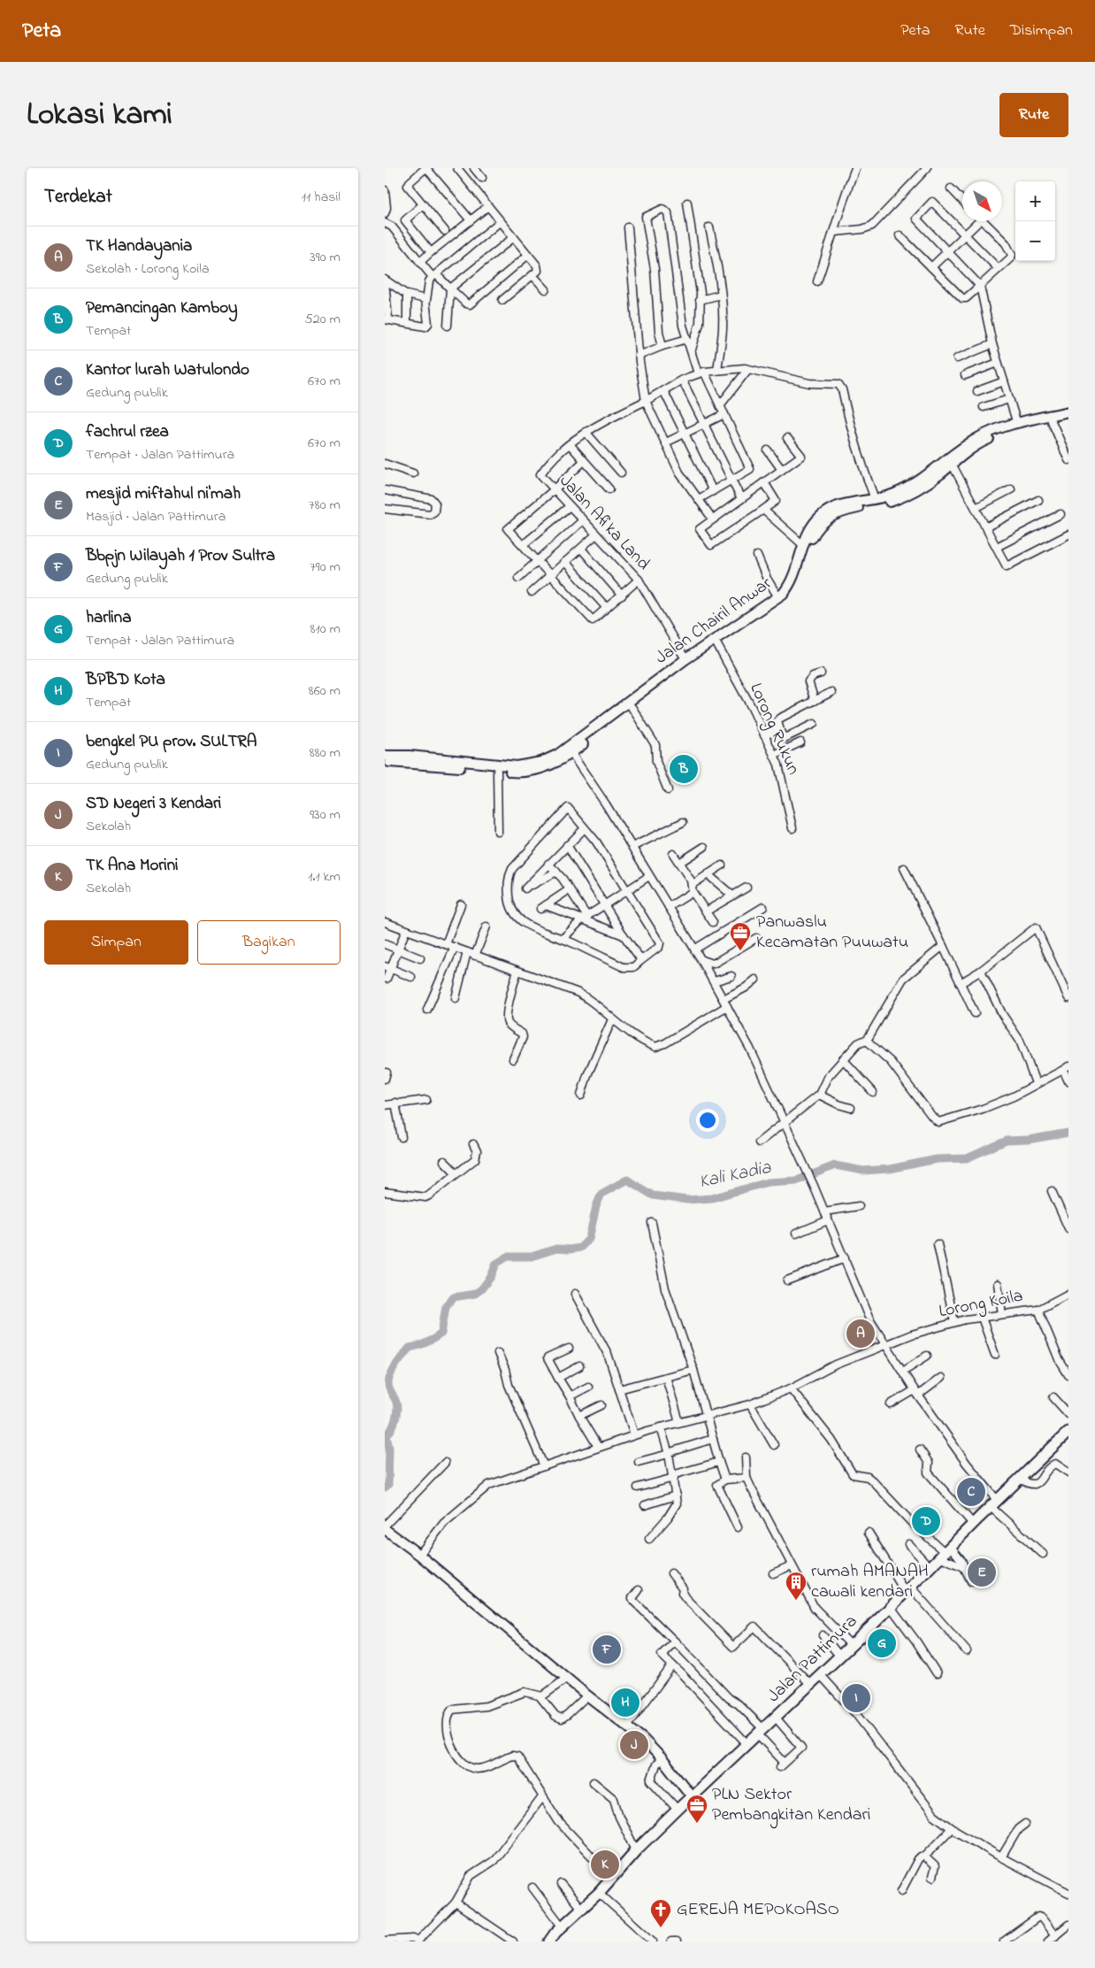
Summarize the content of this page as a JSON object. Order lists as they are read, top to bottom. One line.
{"streets":{"highway":["Jalan Pattimura"],"main road":["Jalan Chairil Anwar"],"street":["Jalan Afika Land","Lorong Rukun","Lorong Koila"]},"crossings":[["Jalan Afika Land","Jalan Chairil Anwar"],["Jalan Chairil Anwar","Lorong Rukun"]],"water":["Kali Kadia"],"places":{"office":["Panwaslu Kecamatan Puuwatu","PLN Sektor Pembangkitan Kendari"],"building":["rumah AMANAH cawali kendari"],"church":["GEREJA MEPOKOASO"]},"north":"bottom right","page":{"header":"Peta","nav":["Peta","Rute","Disimpan"],"title":"Lokasi kami","buttons":["Rute",["Simpan","Bagikan"]],"heading":["Terdekat","11 hasil"],"map_buttons":["+","−"],"list":[{"mark":"A","name":"TK Handayania","note":"Sekolah · Lorong Koila","value":"390 m"},{"mark":"B","name":"Pemancingan Kamboy","note":"Tempat","value":"520 m"},{"mark":"C","name":"Kantor lurah Watulondo","note":"Gedung publik","value":"670 m"},{"mark":"D","name":"fachrul rzea","note":"Tempat · Jalan Pattimura","value":"670 m"},{"mark":"E","name":"mesjid miftahul ni'mah","note":"Masjid · Jalan Pattimura","value":"780 m"},{"mark":"F","name":"Bbpjn Wilayah 1 Prov Sultra","note":"Gedung publik","value":"790 m"},{"mark":"G","name":"harlina","note":"Tempat · Jalan Pattimura","value":"810 m"},{"mark":"H","name":"BPBD Kota","note":"Tempat","value":"860 m"},{"mark":"I","name":"bengkel PU prov. SULTRA","note":"Gedung publik","value":"880 m"},{"mark":"J","name":"SD Negeri 3 Kendari","note":"Sekolah","value":"930 m"},{"mark":"K","name":"TK Ana Morini","note":"Sekolah","value":"1.1 km"}],"pins":["B","A","C","D","E","G","F","I","H","J","K"]}}
